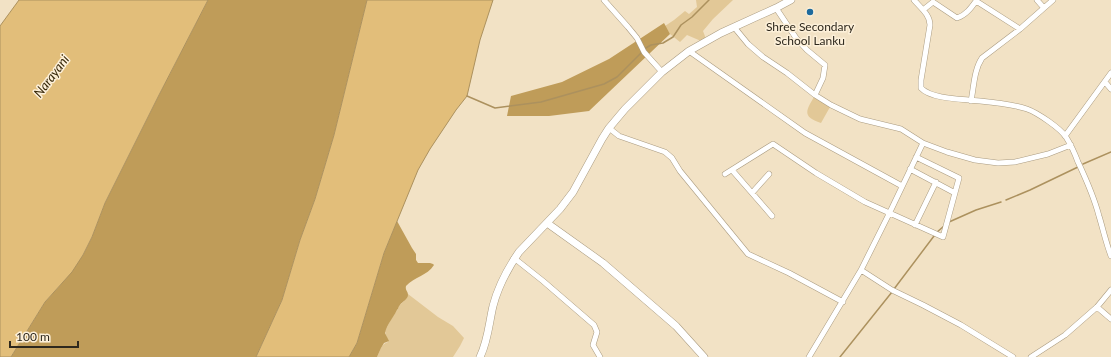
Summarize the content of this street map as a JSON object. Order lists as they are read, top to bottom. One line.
{"water":["Narayani"],"places":["Shree Secondary School Lanku"],"scale_bar":"100 m"}
